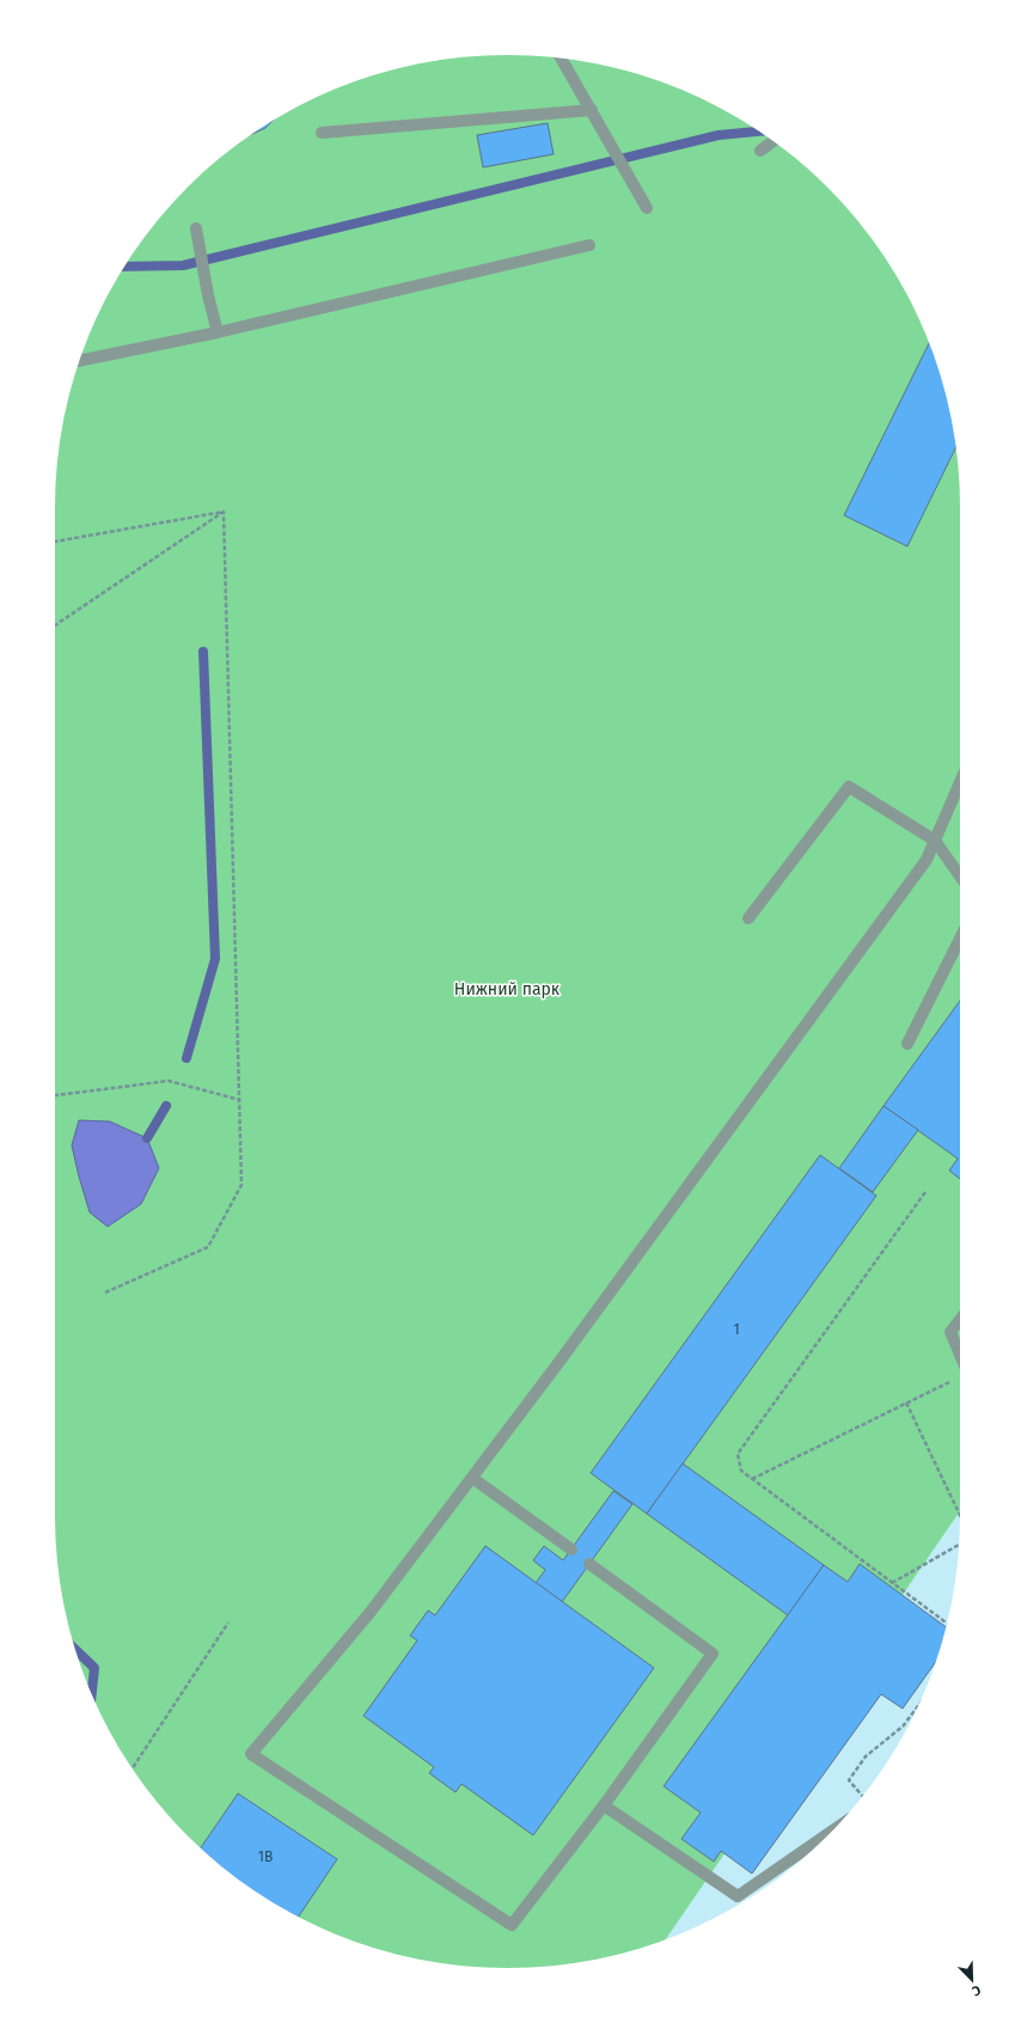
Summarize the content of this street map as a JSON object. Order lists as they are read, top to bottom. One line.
{"parks":["Нижний парк"],"house_numbers":["1","1В"],"north":"bottom right"}
